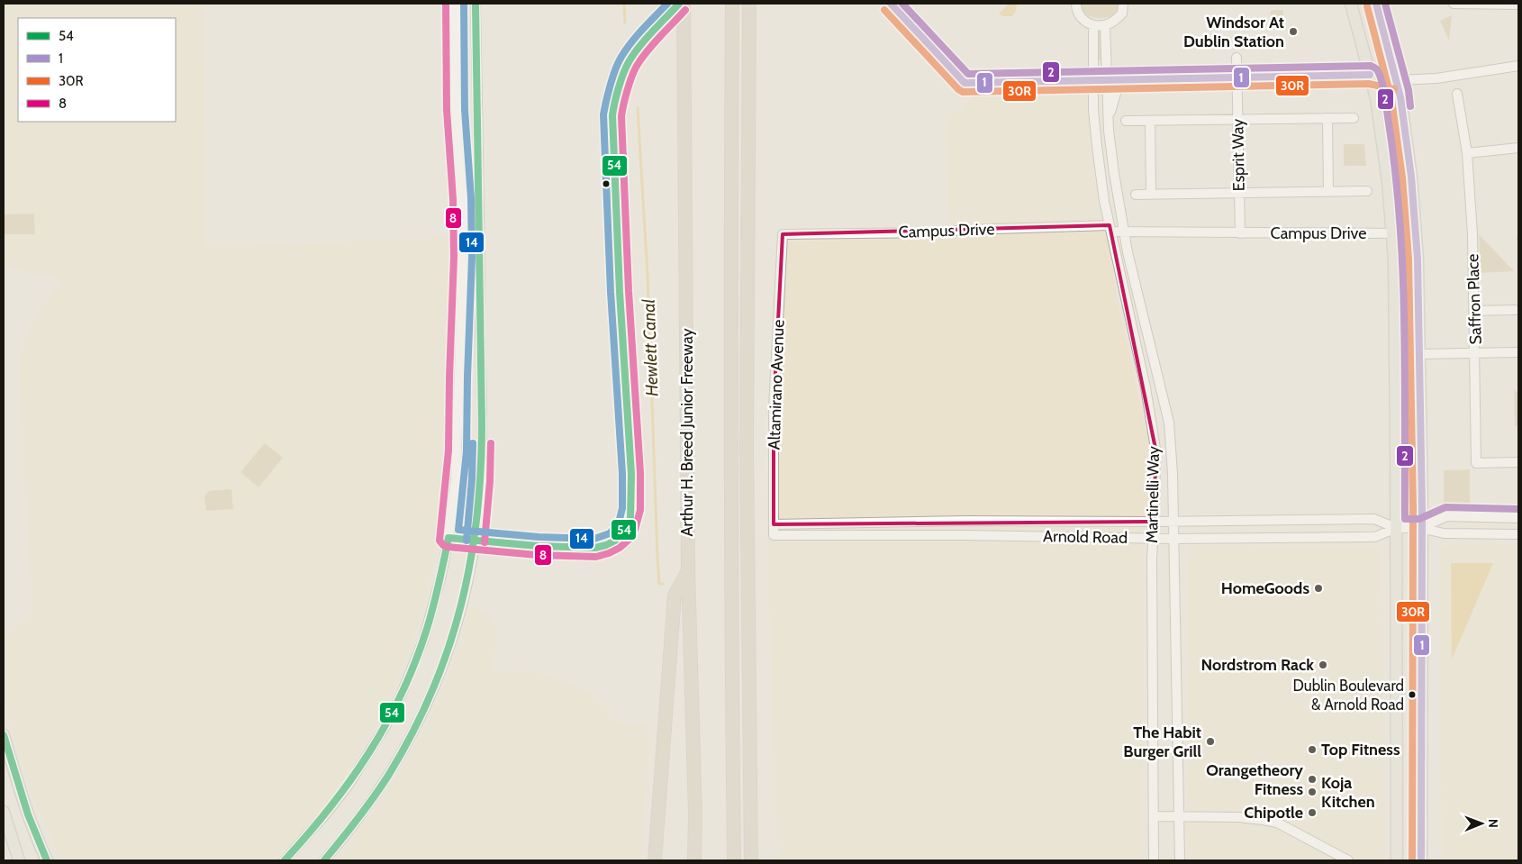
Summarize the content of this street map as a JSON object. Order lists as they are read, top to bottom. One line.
{"streets":{"highway":["Arthur H. Breed Junior Freeway"],"street":["Esprit Way","Campus Drive","Saffron Place","Altamirano Avenue","Martinelli Way","Arnold Road"]},"crossings":[["Esprit Way","Campus Drive"],["Campus Drive","Altamirano Avenue"],["Campus Drive","Martinelli Way"],["Altamirano Avenue","Arnold Road"],["Martinelli Way","Arnold Road"]],"water":["Hewlett Canal"],"places":["Windsor At Dublin Station","HomeGoods","Nordstrom Rack","Dublin Boulevard & Arnold Road","The Habit Burger Grill","Top Fitness","Orangetheory Fitness","Koja Kitchen","Chipotle"],"lines":["transit line 54","transit line 1","transit line 8","transit line 14","transit line 2","transit line 30R"],"legend":["54","1","30R","8"],"north":"right"}
